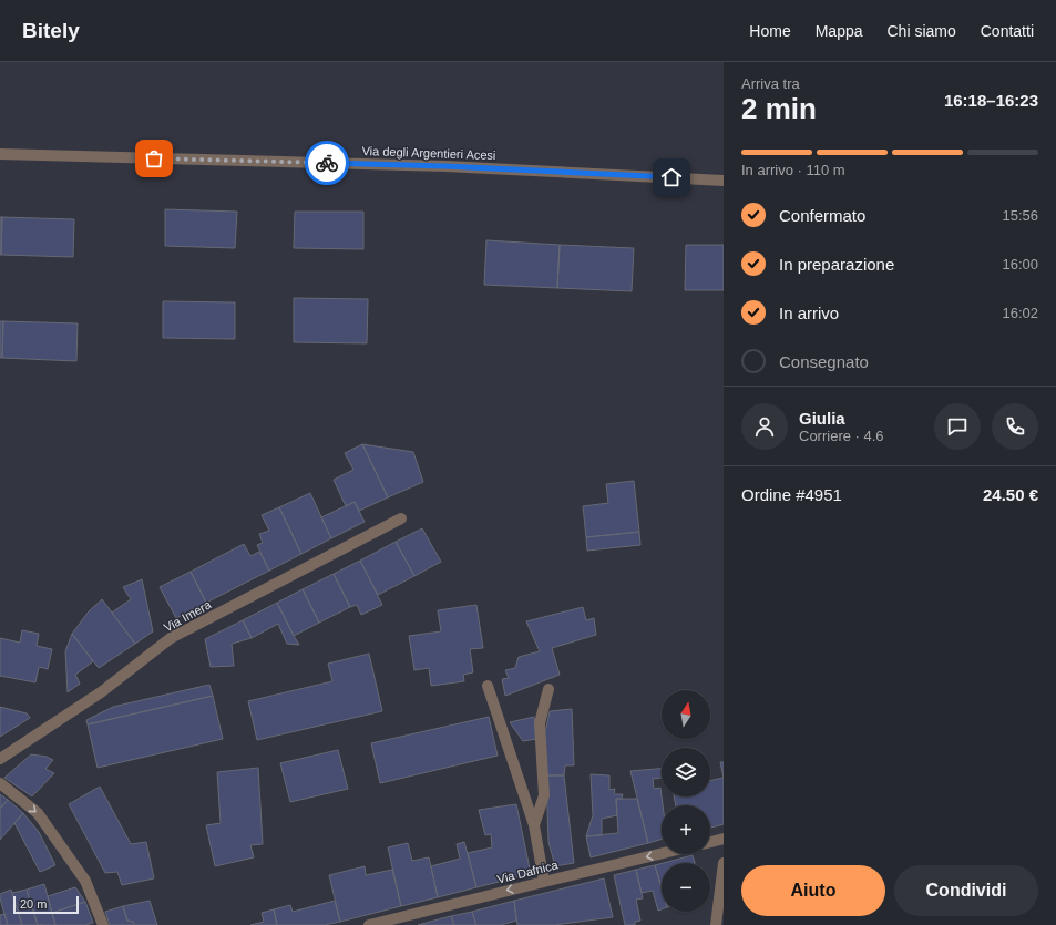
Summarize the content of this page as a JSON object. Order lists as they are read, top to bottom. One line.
{"streets":{"street":["Via degli Argentieri Acesi","Via Imera","Via Dafnica"]},"one_way":["Via Dafnica"],"scale_bar":"20 m","north":"top","page":{"header":"Bitely","nav":["Home","Mappa","Chi siamo","Contatti"],"heading":["2 min","Arriva tra","16:18–16:23"],"panel":["Giulia","Corriere · 4.6","Ordine #4951","24.50 €"],"bar":"In arrivo · 110 m","list":[["Confermato","15:56"],["In preparazione","16:00"],["In arrivo","16:02"],"Consegnato"],"map_buttons":["+","−"],"buttons":["Aiuto","Condividi"],"scale":"20 m"}}
